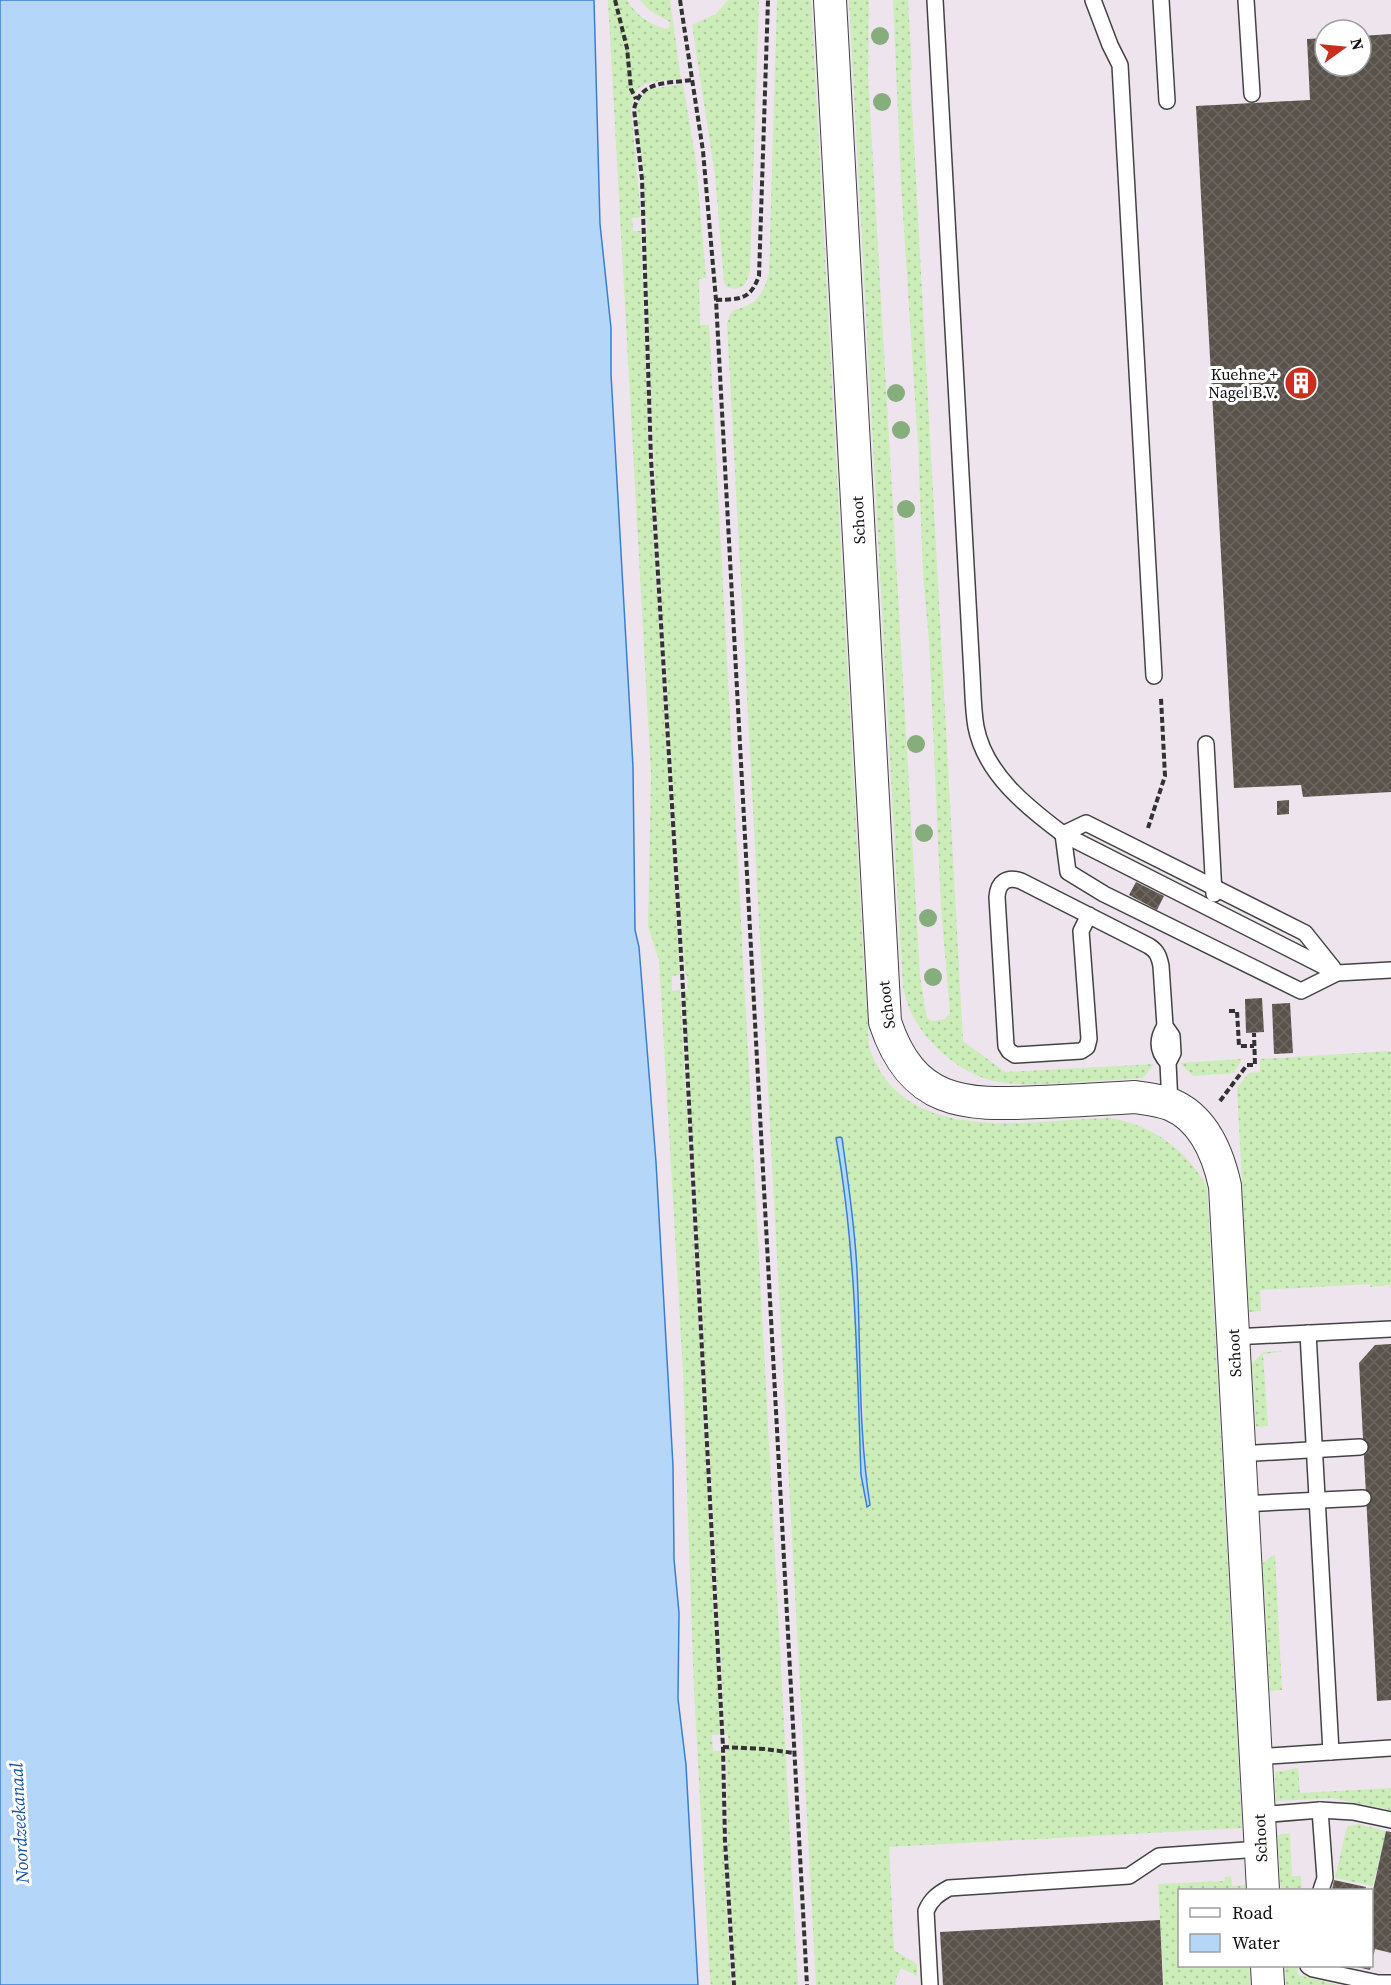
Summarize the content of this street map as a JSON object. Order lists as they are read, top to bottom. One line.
{"streets":{"street":["Schoot"]},"water":["Noordzeekanaal"],"places":{"building":["Kuehne + Nagel B.V."]},"legend":["Road","Water"],"north":"right"}
